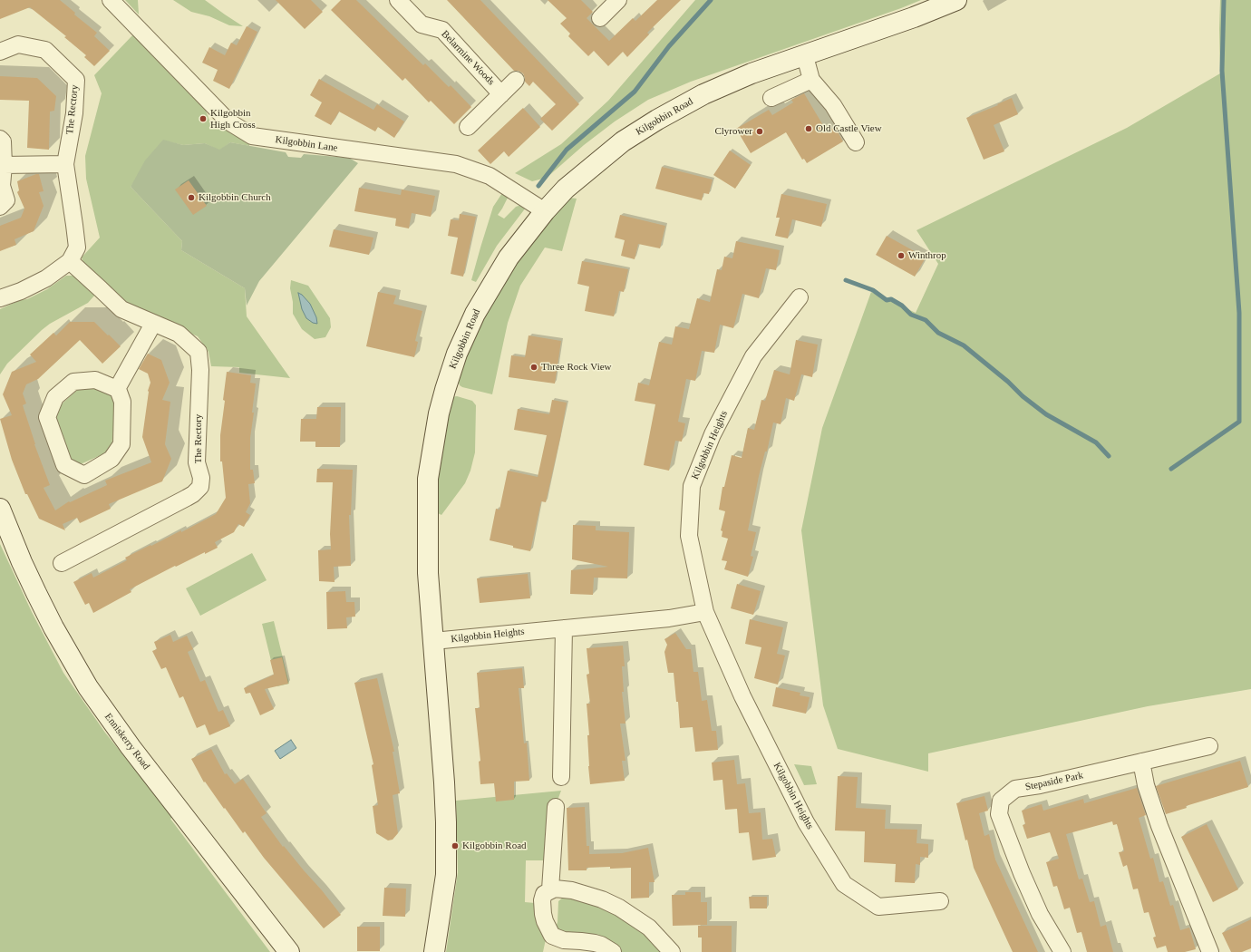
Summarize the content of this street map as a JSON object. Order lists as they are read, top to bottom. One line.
{"streets":{"street":["Belarmine Woods","The Rectory","Kilgobbin Road","Kilgobbin Lane","Kilgobbin Heights","Enniskerry Road","Stepaside Park"]},"crossings":[["Kilgobbin Road","Kilgobbin Lane"],["Kilgobbin Road","Kilgobbin Heights"]],"places":["Kilgobbin High Cross","Old Castle View","Clyrower","Kilgobbin Church","Winthrop","Three Rock View","Kilgobbin Road"]}
